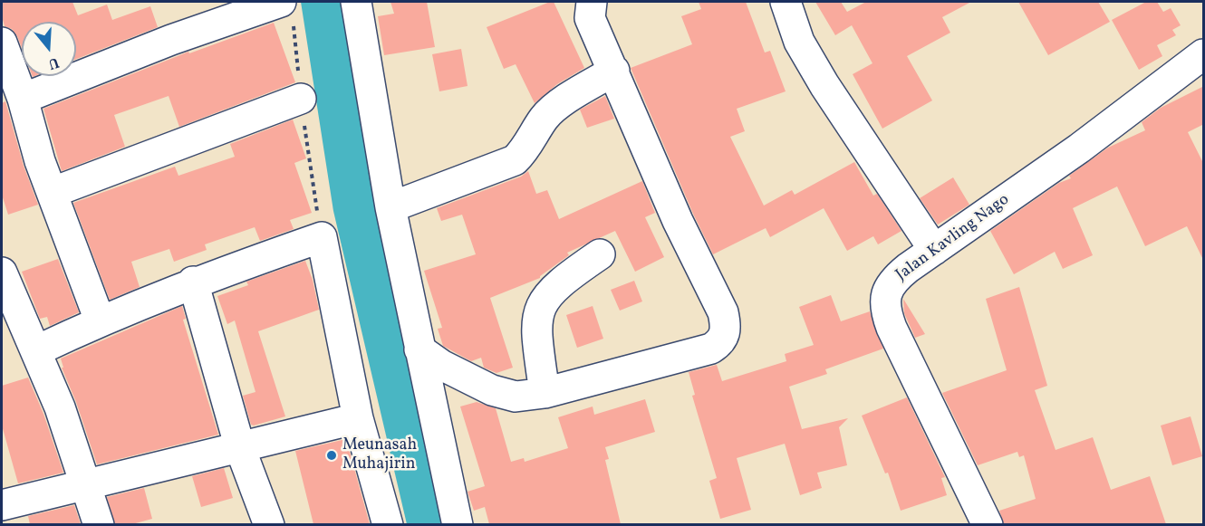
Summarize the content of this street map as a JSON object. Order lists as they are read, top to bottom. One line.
{"streets":{"street":["Jalan Kavling Nago"]},"places":["Meunasah Muhajirin"],"north":"bottom"}
